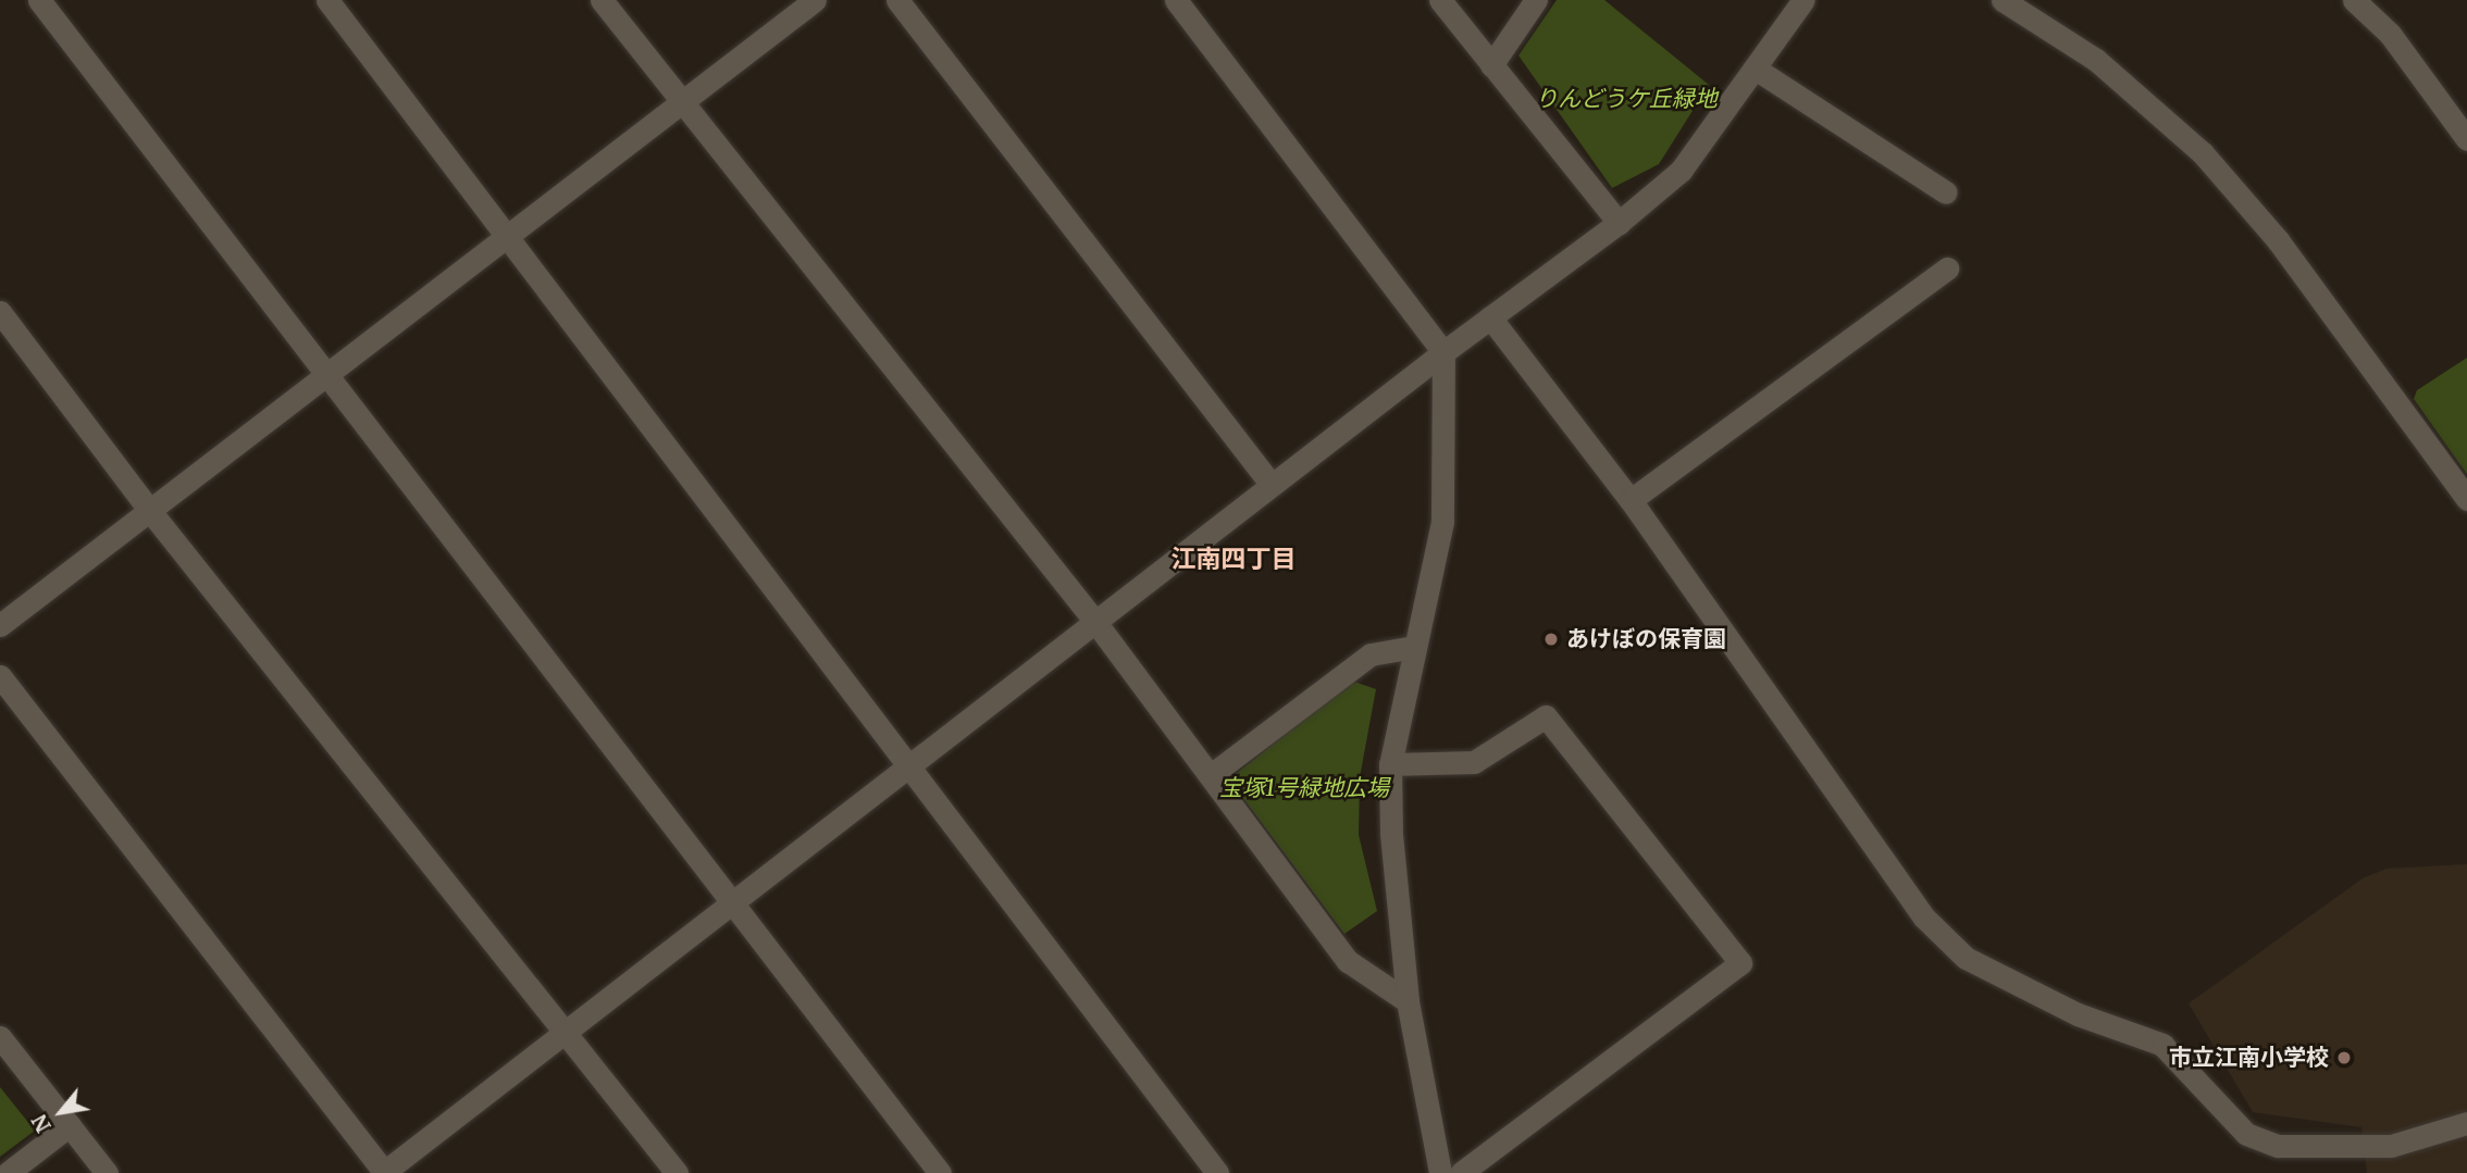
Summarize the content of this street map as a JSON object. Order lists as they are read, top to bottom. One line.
{"districts":["江南四丁目"],"parks":["りんどうケ丘緑地","宝塚1号緑地広場"],"places":["あけぼの保育園","市立江南小学校"],"north":"bottom left"}
